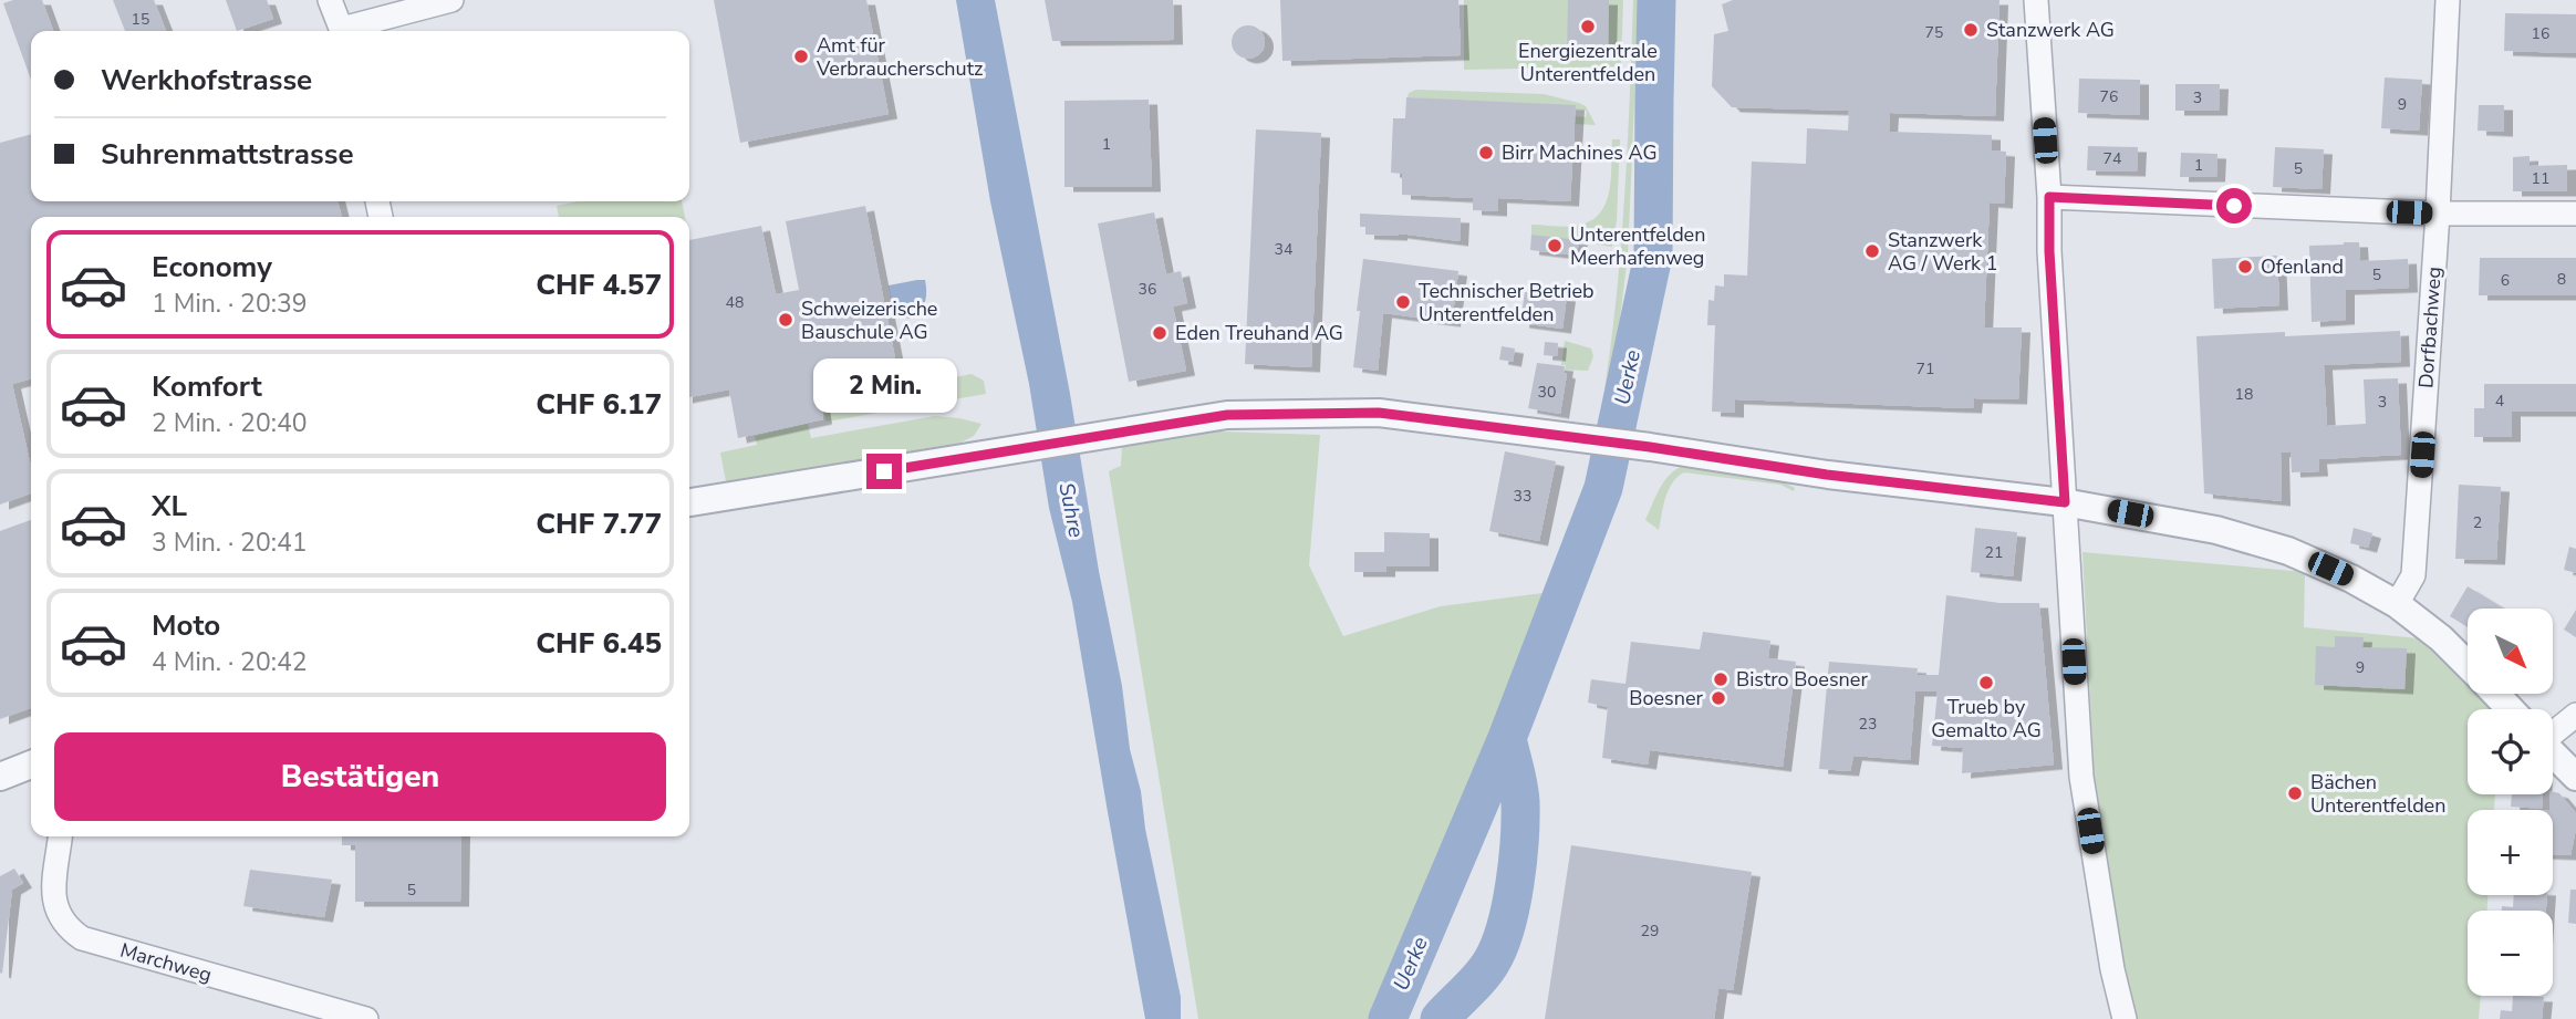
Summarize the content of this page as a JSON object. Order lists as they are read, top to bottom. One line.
{"streets":{"street":["Dorfbachweg","Marchweg"]},"water":["Uerke","Suhre"],"places":["Energiezentrale Unterentfelden","Stanzwerk AG","Amt für Verbraucherschutz","Birr Machines AG","Unterentfelden Meerhafenweg","Stanzwerk AG / Werk 1","Ofenland","Technischer Betrieb Unterentfelden","Schweizerische Bauschule AG","Eden Treuhand AG","Bistro Boesner","Trueb by Gemalto AG","Boesner","Bächen Unterentfelden"],"house_numbers":["15","75","16","76","3","9","1","74","1","5","11","34","5","8","6","36","48","71","30","18","4","3","33","2","21","9","23","5","29"],"north":"bottom right","page":{"banner":["Werkhofstrasse","Suhrenmattstrasse"],"list":[{"name":"Economy","note":"1 Min. · 20:39","value":"CHF 4.57"},{"name":"Komfort","note":"2 Min. · 20:40","value":"CHF 6.17"},{"name":"XL","note":"3 Min. · 20:41","value":"CHF 7.77"},{"name":"Moto","note":"4 Min. · 20:42","value":"CHF 6.45"}],"bubble":"2 Min.","map_buttons":["+","−"],"buttons":"Bestätigen"}}
